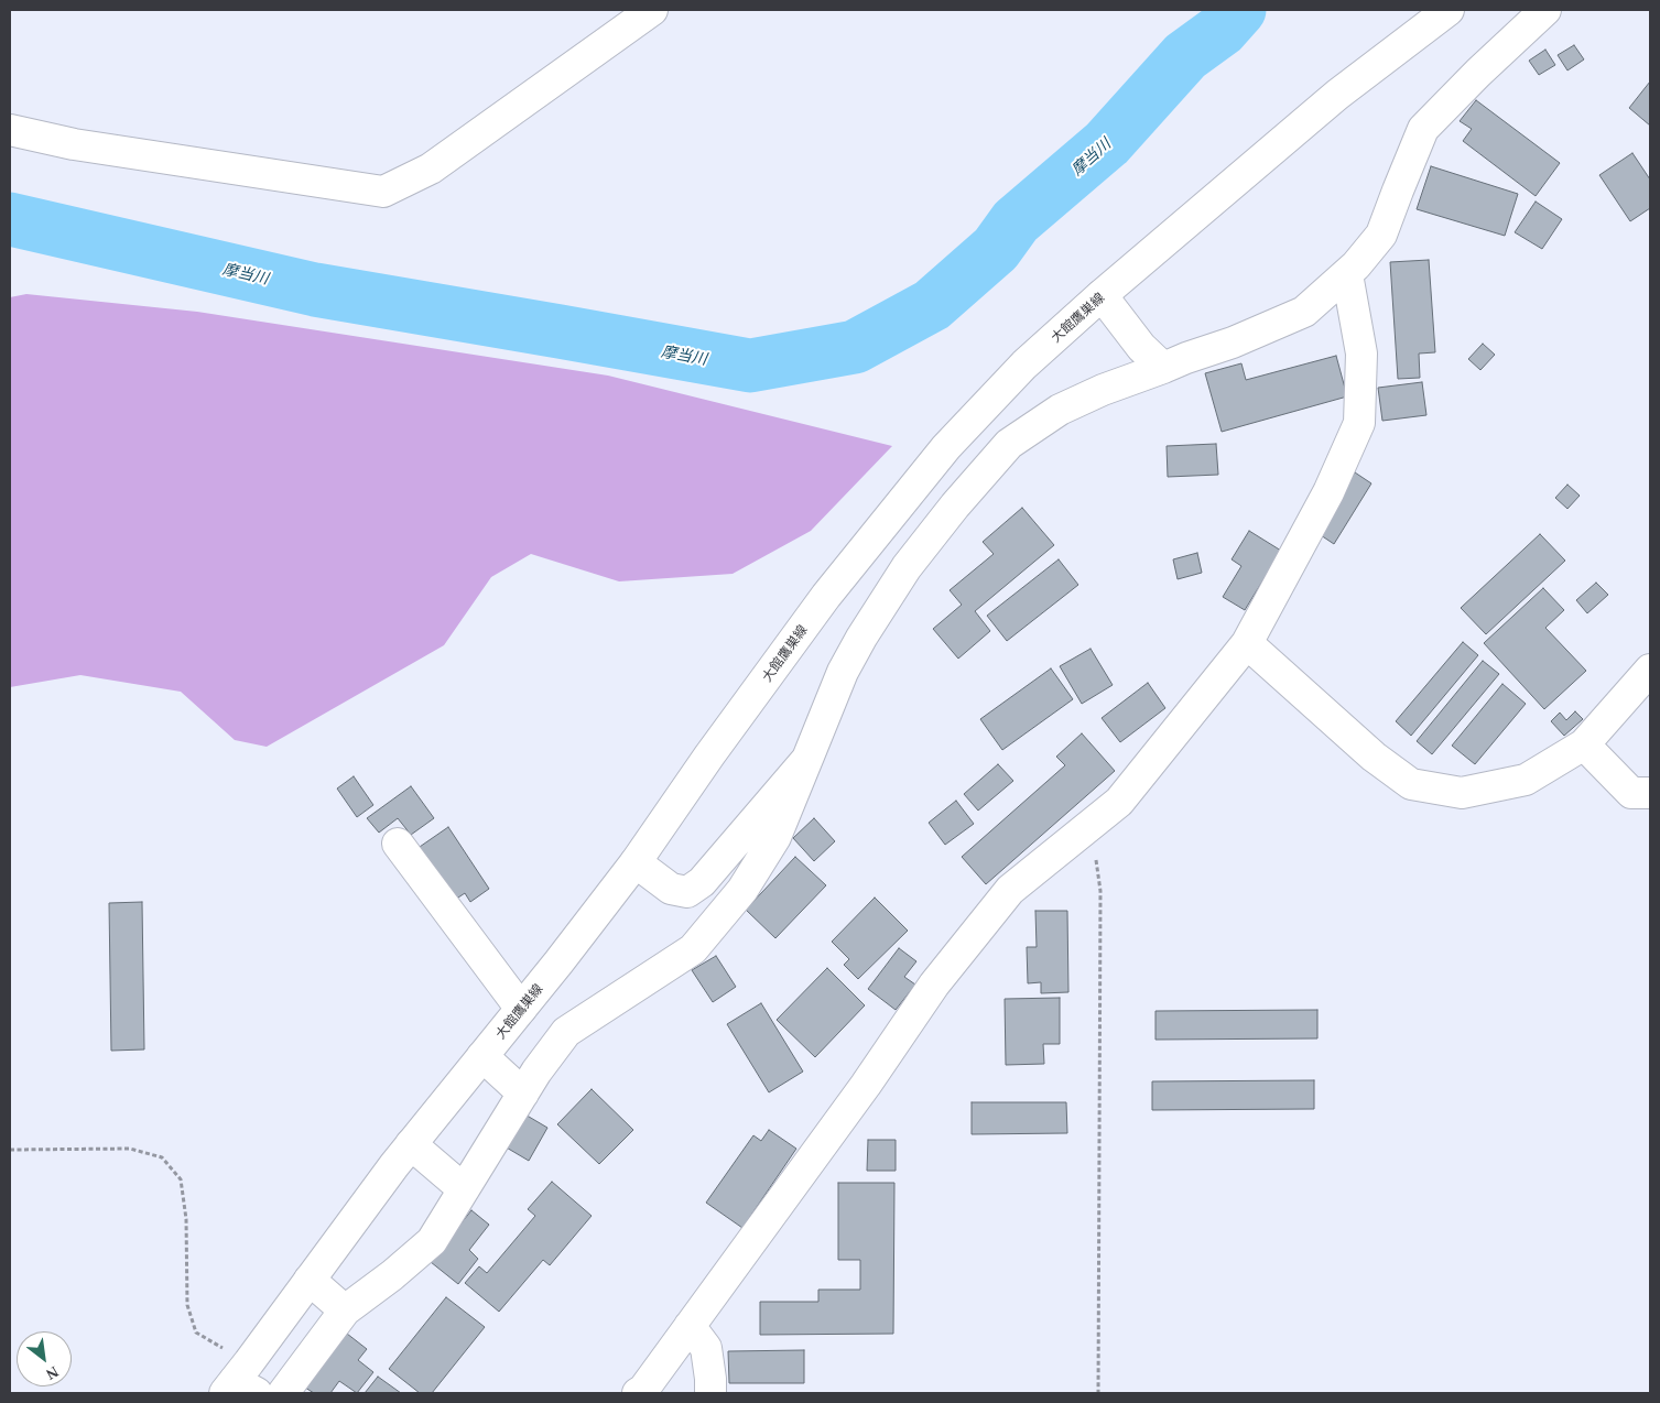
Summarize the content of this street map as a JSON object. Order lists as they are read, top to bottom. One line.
{"streets":{"street":["大館鷹巣線"]},"water":["摩当川"],"north":"bottom right"}
